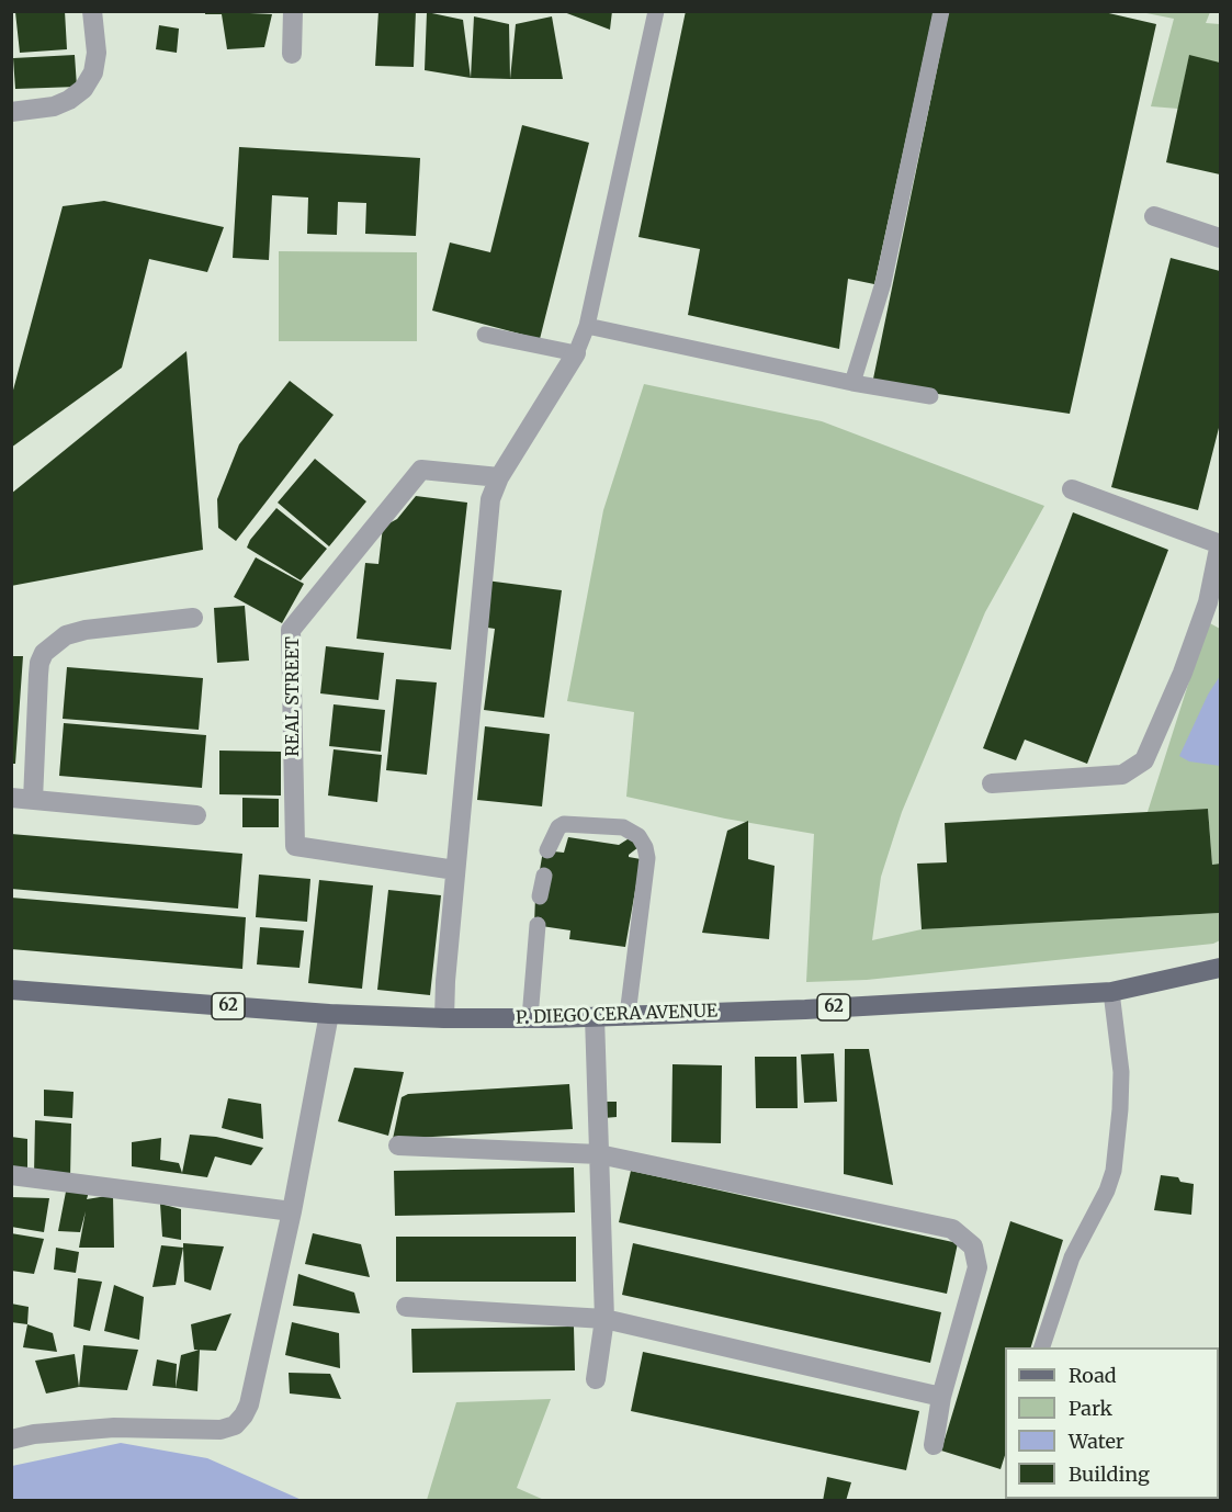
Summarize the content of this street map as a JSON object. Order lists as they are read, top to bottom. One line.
{"streets":{"main road":["62","P. DIEGO CERA AVENUE"],"street":["REAL STREET"]},"legend":["Road","Park","Water","Building"]}
